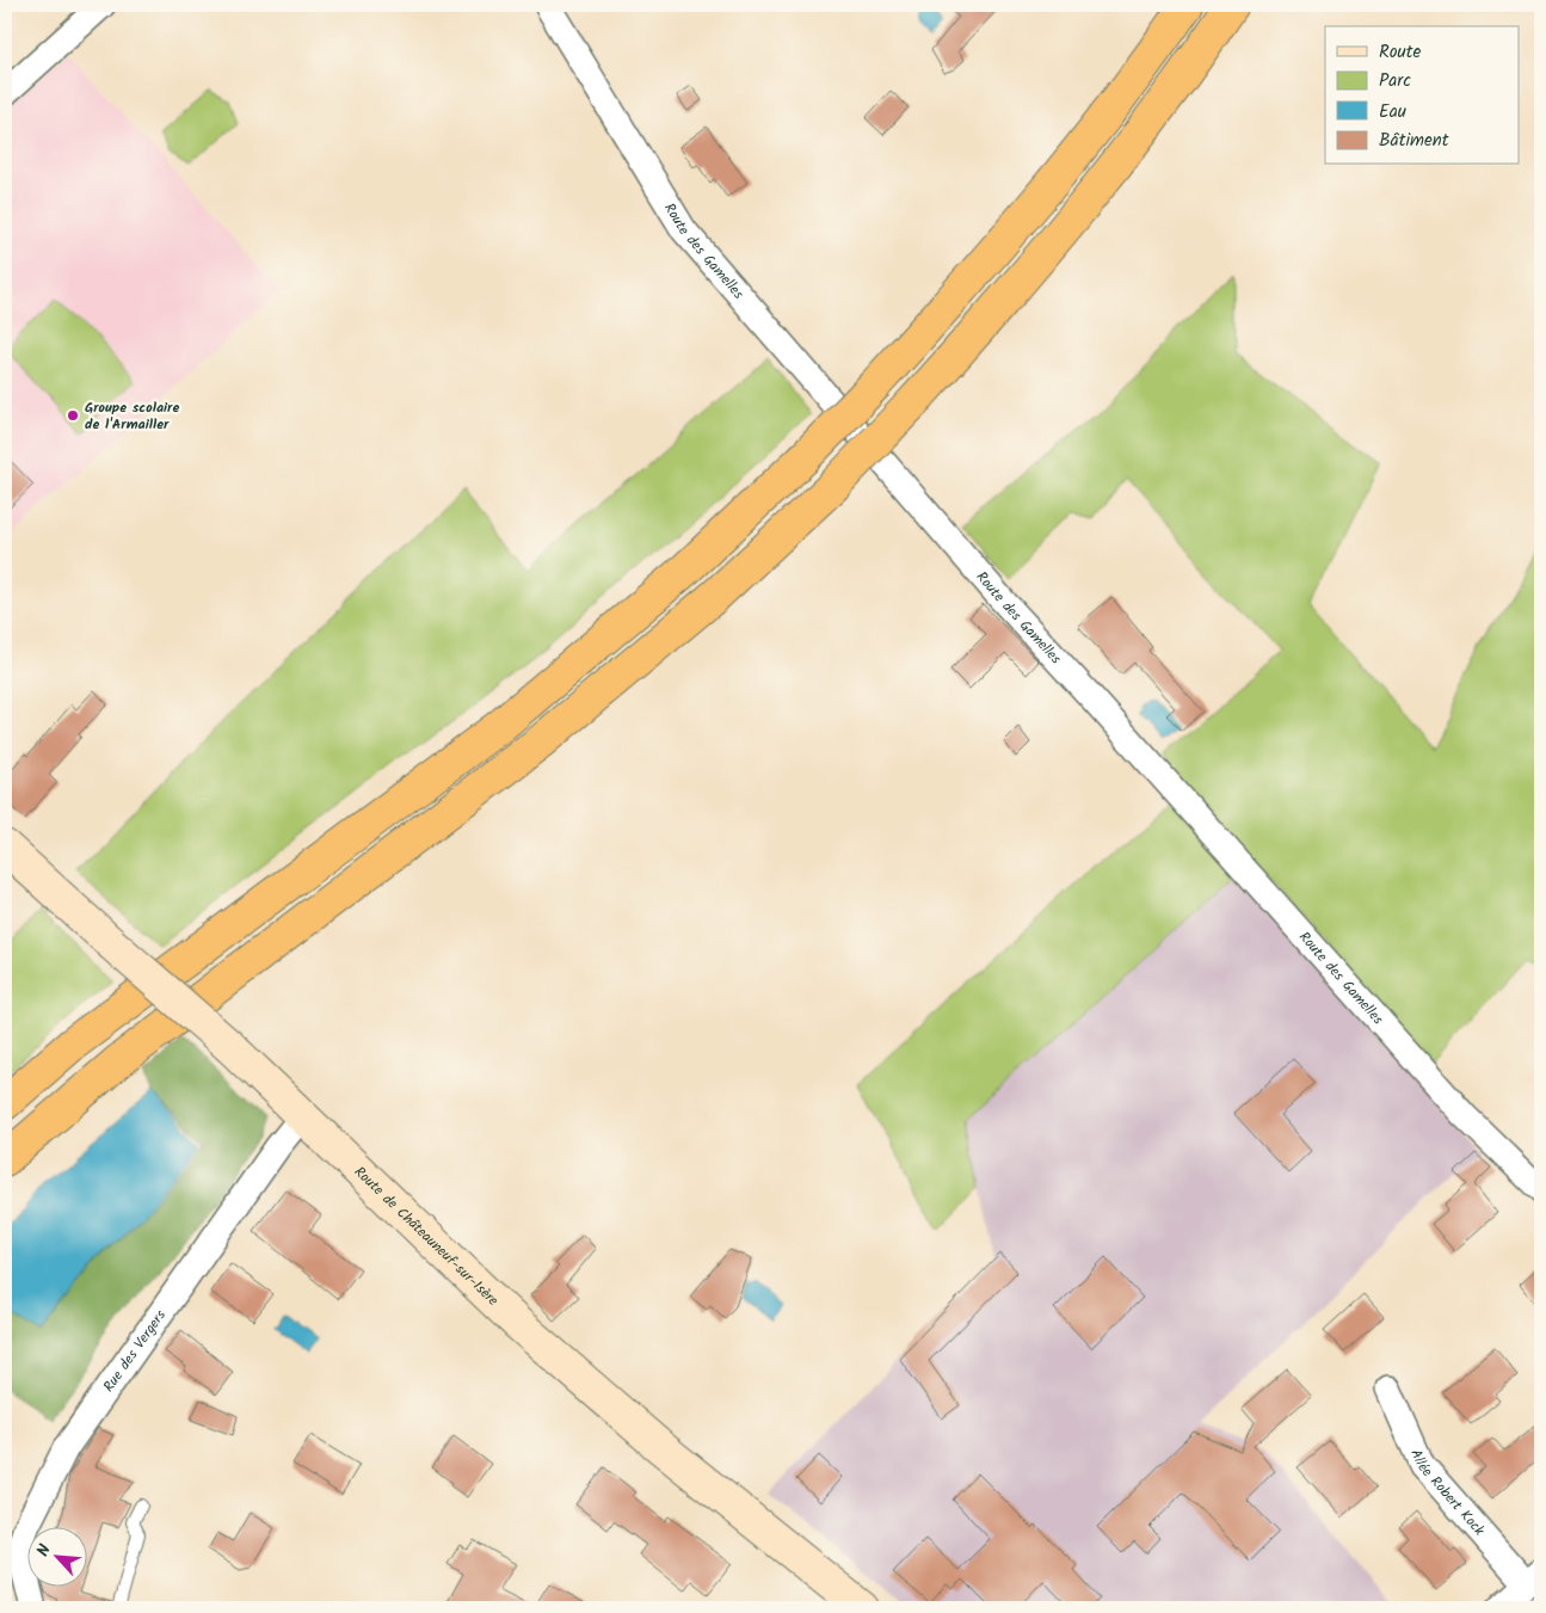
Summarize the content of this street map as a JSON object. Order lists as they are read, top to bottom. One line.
{"streets":{"main road":["Route de Châteauneuf-sur-Isère"],"street":["Route des Gamelles","Rue des Vergers","Allée Robert Kock"]},"crossings":[["Route de Châteauneuf-sur-Isère","Rue des Vergers"]],"places":["Groupe scolaire de l'Armailler"],"legend":["Route","Parc","Eau","Bâtiment"],"north":"top left"}
